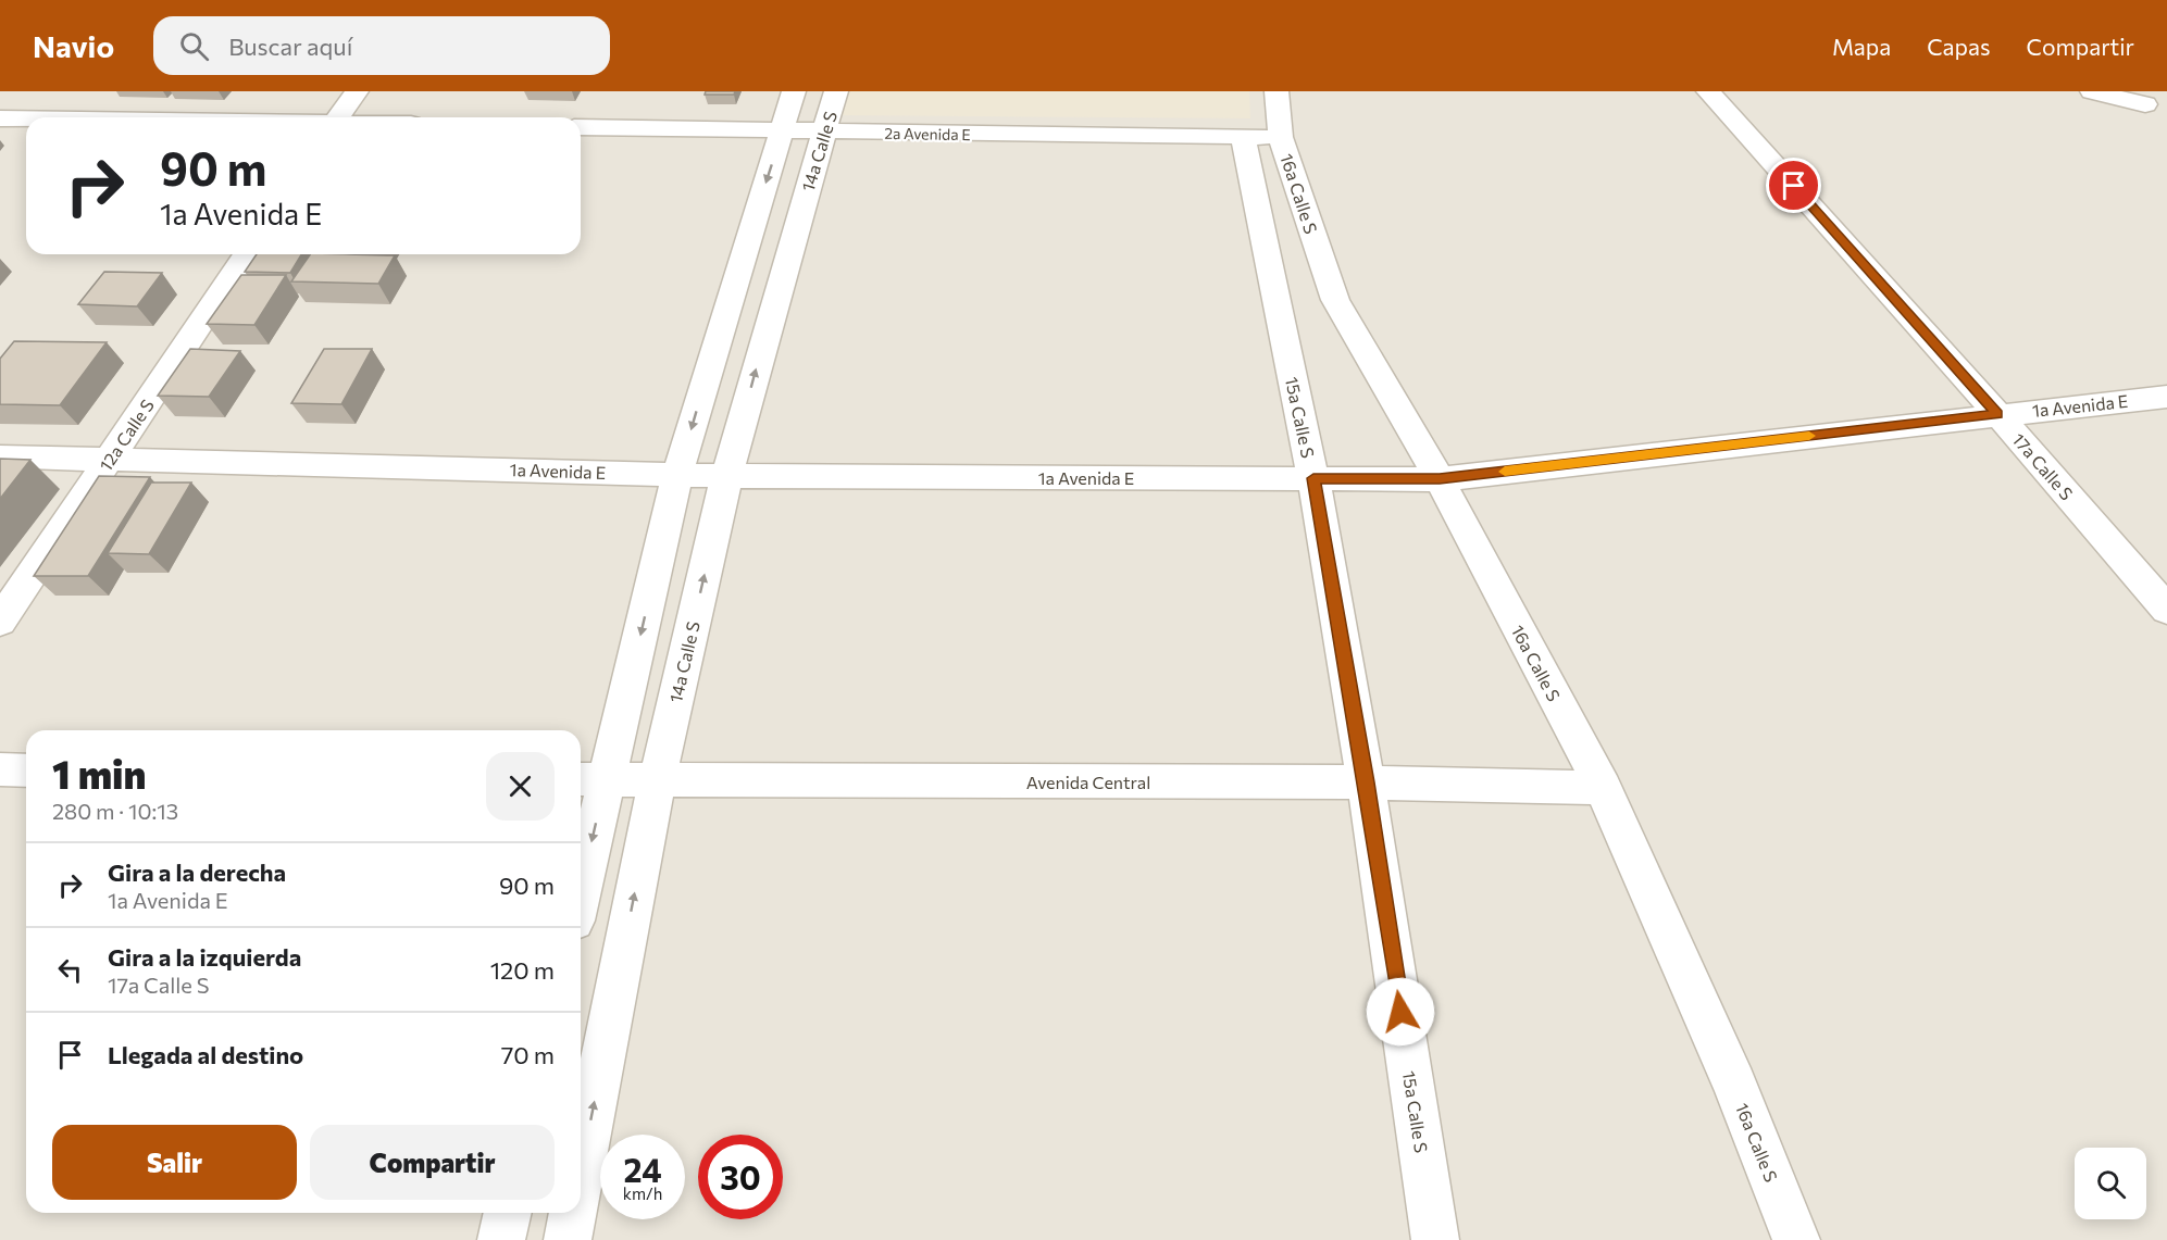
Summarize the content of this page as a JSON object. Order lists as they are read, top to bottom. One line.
{"streets":{"street":["2a Avenida E","14a Calle S","16a Calle S","1a Avenida E","15a Calle S","12a Calle S","17a Calle S","Avenida Central"]},"crossings":[["2a Avenida E","14a Calle S"],["2a Avenida E","16a Calle S"],["2a Avenida E","15a Calle S"],["14a Calle S","1a Avenida E"],["14a Calle S","Avenida Central"],["16a Calle S","1a Avenida E"],["16a Calle S","Avenida Central"],["1a Avenida E","15a Calle S"],["1a Avenida E","12a Calle S"],["1a Avenida E","17a Calle S"],["15a Calle S","Avenida Central"]],"page":{"header":"Navio","search":"Buscar aquí","nav":["Mapa","Capas","Compartir"],"turn":["90 m","1a Avenida E"],"heading":["1 min","280 m · 10:13"],"list":[{"name":"Gira a la derecha","note":"1a Avenida E","value":"90 m"},{"name":"Gira a la izquierda","note":"17a Calle S","value":"120 m"},{"name":"Llegada al destino","value":"70 m"}],"buttons":["Salir","Compartir"],"speed":"24 km/h","limit":"30"}}
